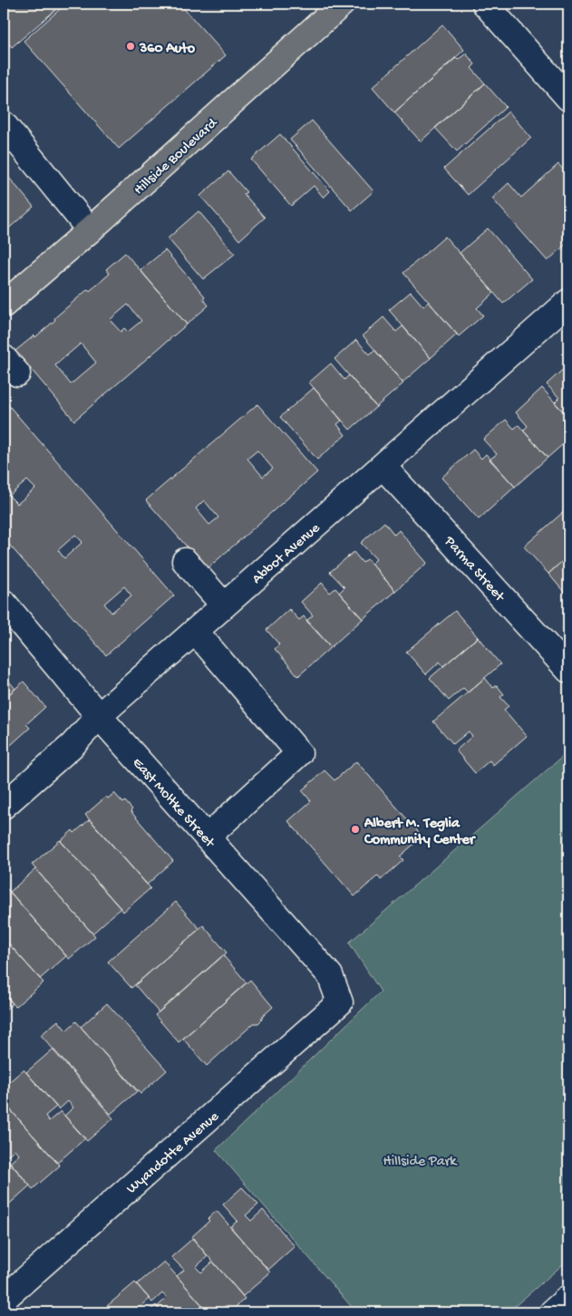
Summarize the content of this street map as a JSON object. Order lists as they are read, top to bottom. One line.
{"streets":{"main road":["Hillside Boulevard"],"street":["Abbot Avenue","Parma Street","East Moltke Street","Wyandotte Avenue"]},"crossings":[["Abbot Avenue","Parma Street"],["Abbot Avenue","East Moltke Street"],["East Moltke Street","Wyandotte Avenue"]],"parks":["Hillside Park"],"places":["360 Auto","Albert M. Teglia Community Center"]}
